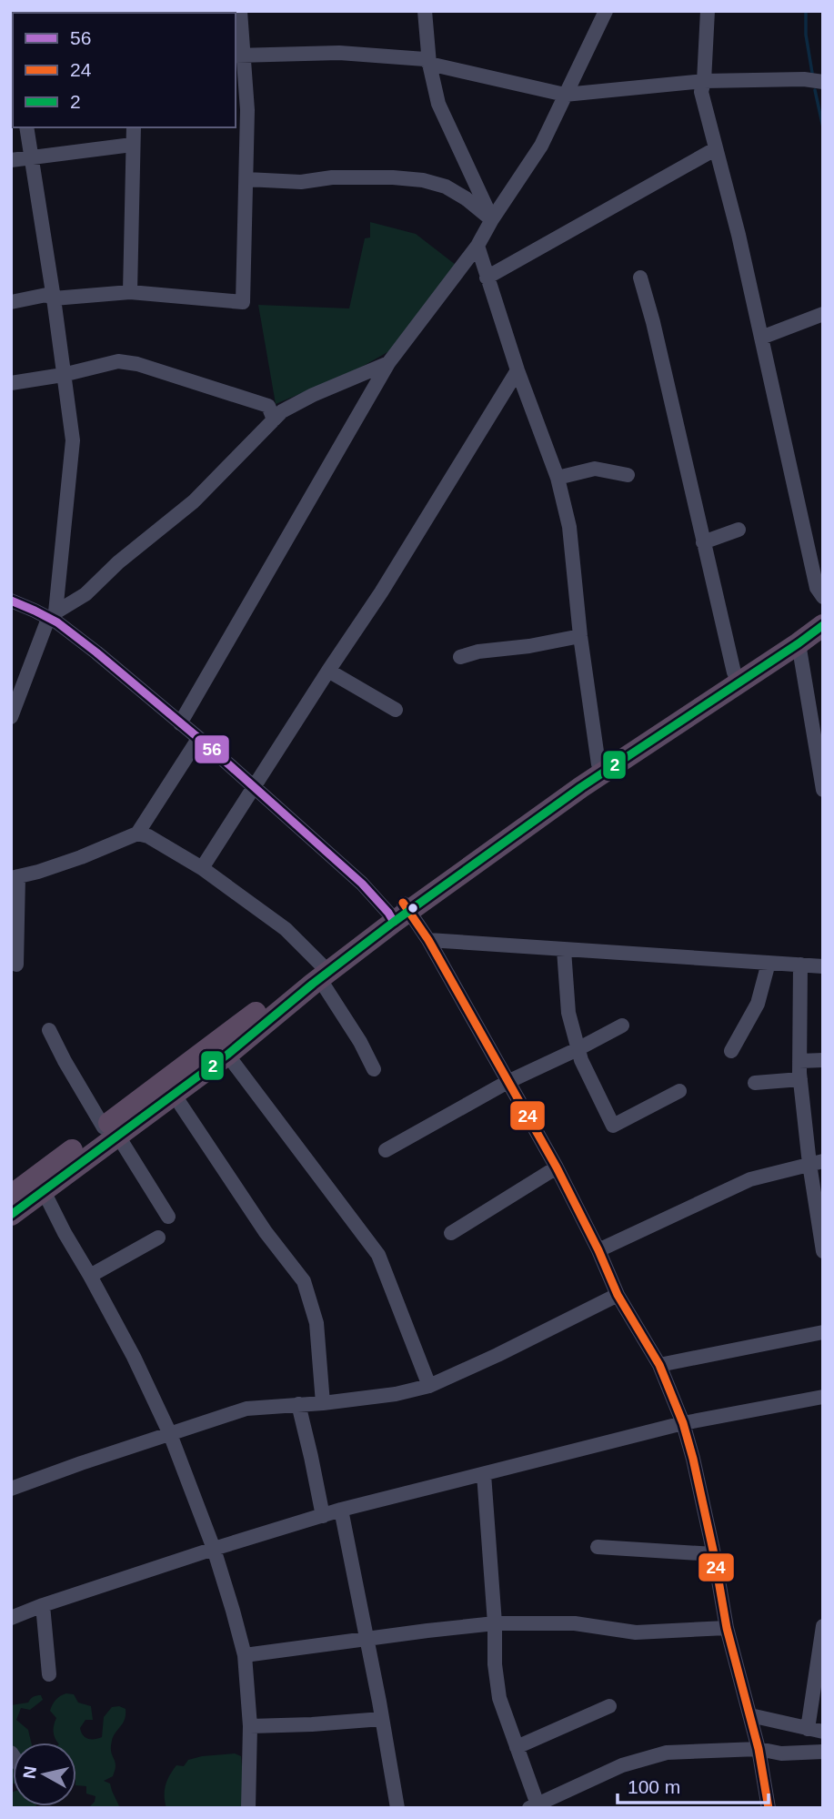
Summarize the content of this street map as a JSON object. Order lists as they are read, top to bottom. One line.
{"lines":["transit line 56","transit line 2","transit line 24"],"legend":["56","24","2"],"scale_bar":"100 m","north":"left"}
